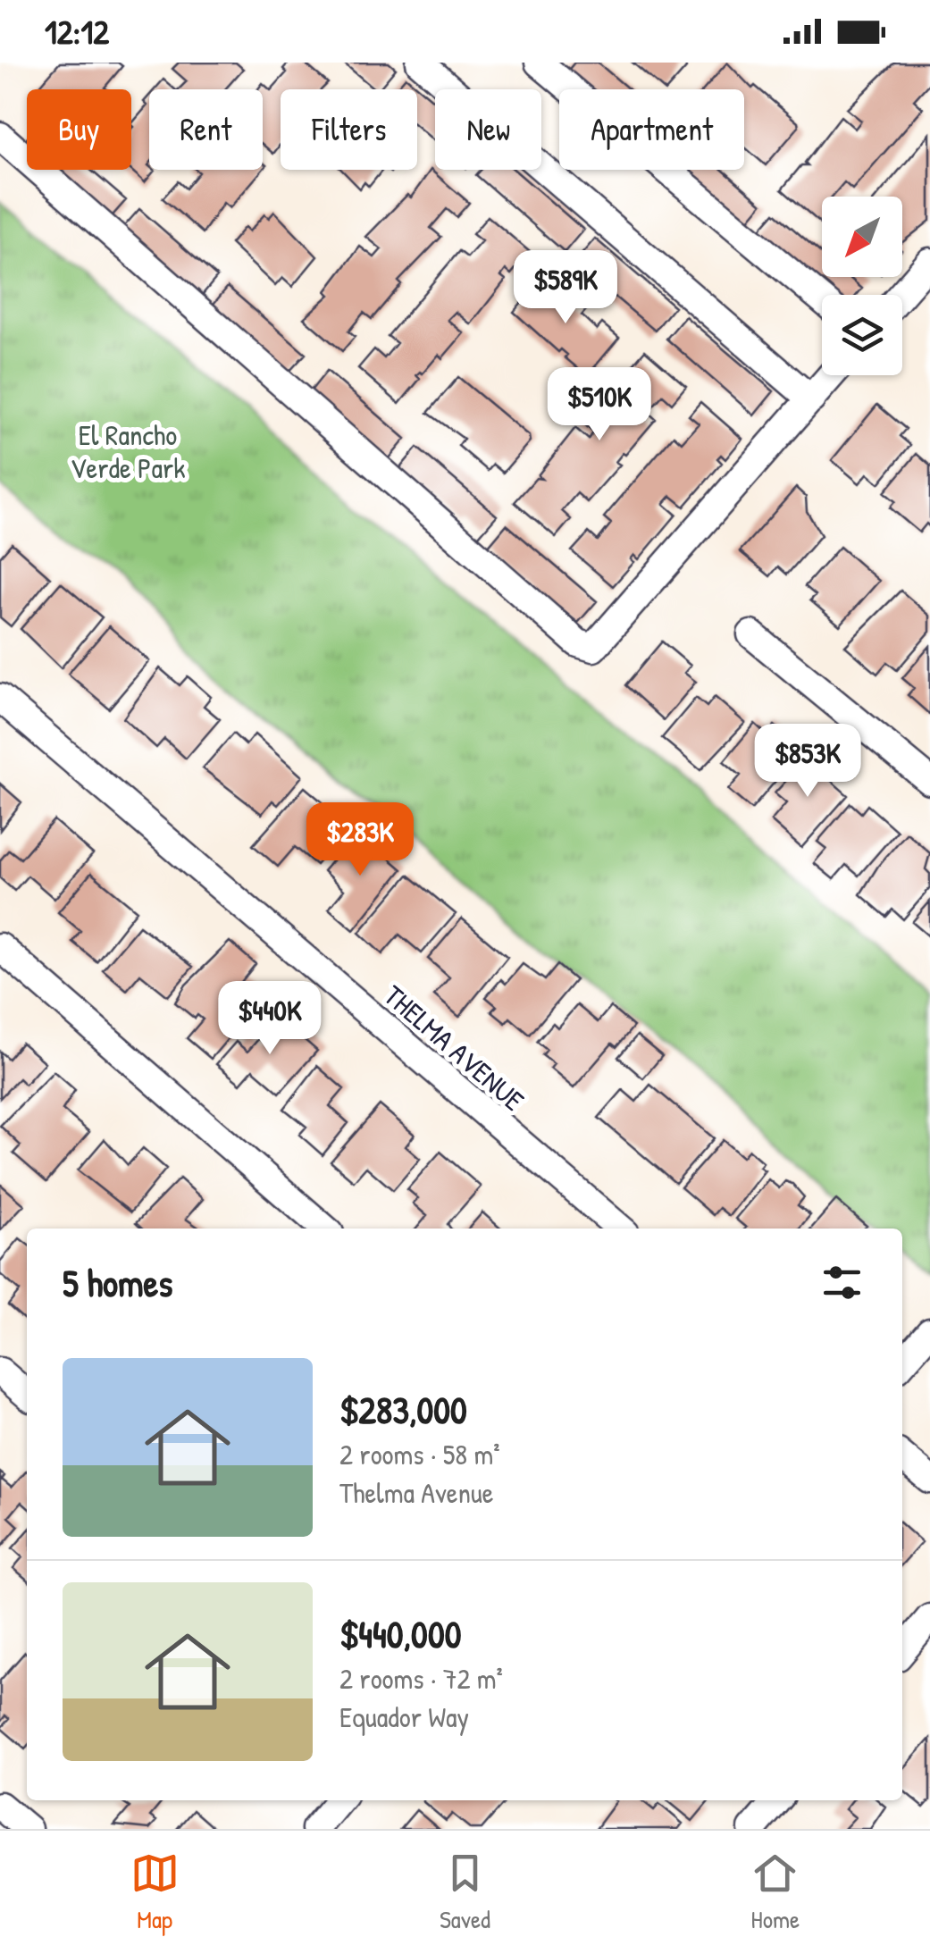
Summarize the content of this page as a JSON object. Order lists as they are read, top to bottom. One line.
{"streets":{"street":["THELMA AVENUE"]},"parks":["El Rancho Verde Park"],"north":"bottom left","page":{"status":"12:12","chip":["Buy","Rent","Filters","New","Apartment"],"price":["$589K","$510K","$853K","$283K","$440K"],"heading":"5 homes","list":[{"name":"$283,000","note":"2 rooms · 58 m² · Thelma Avenue"},{"name":"$440,000","note":"2 rooms · 72 m² · Equador Way"}],"tabs":["Map","Saved","Home"]}}
